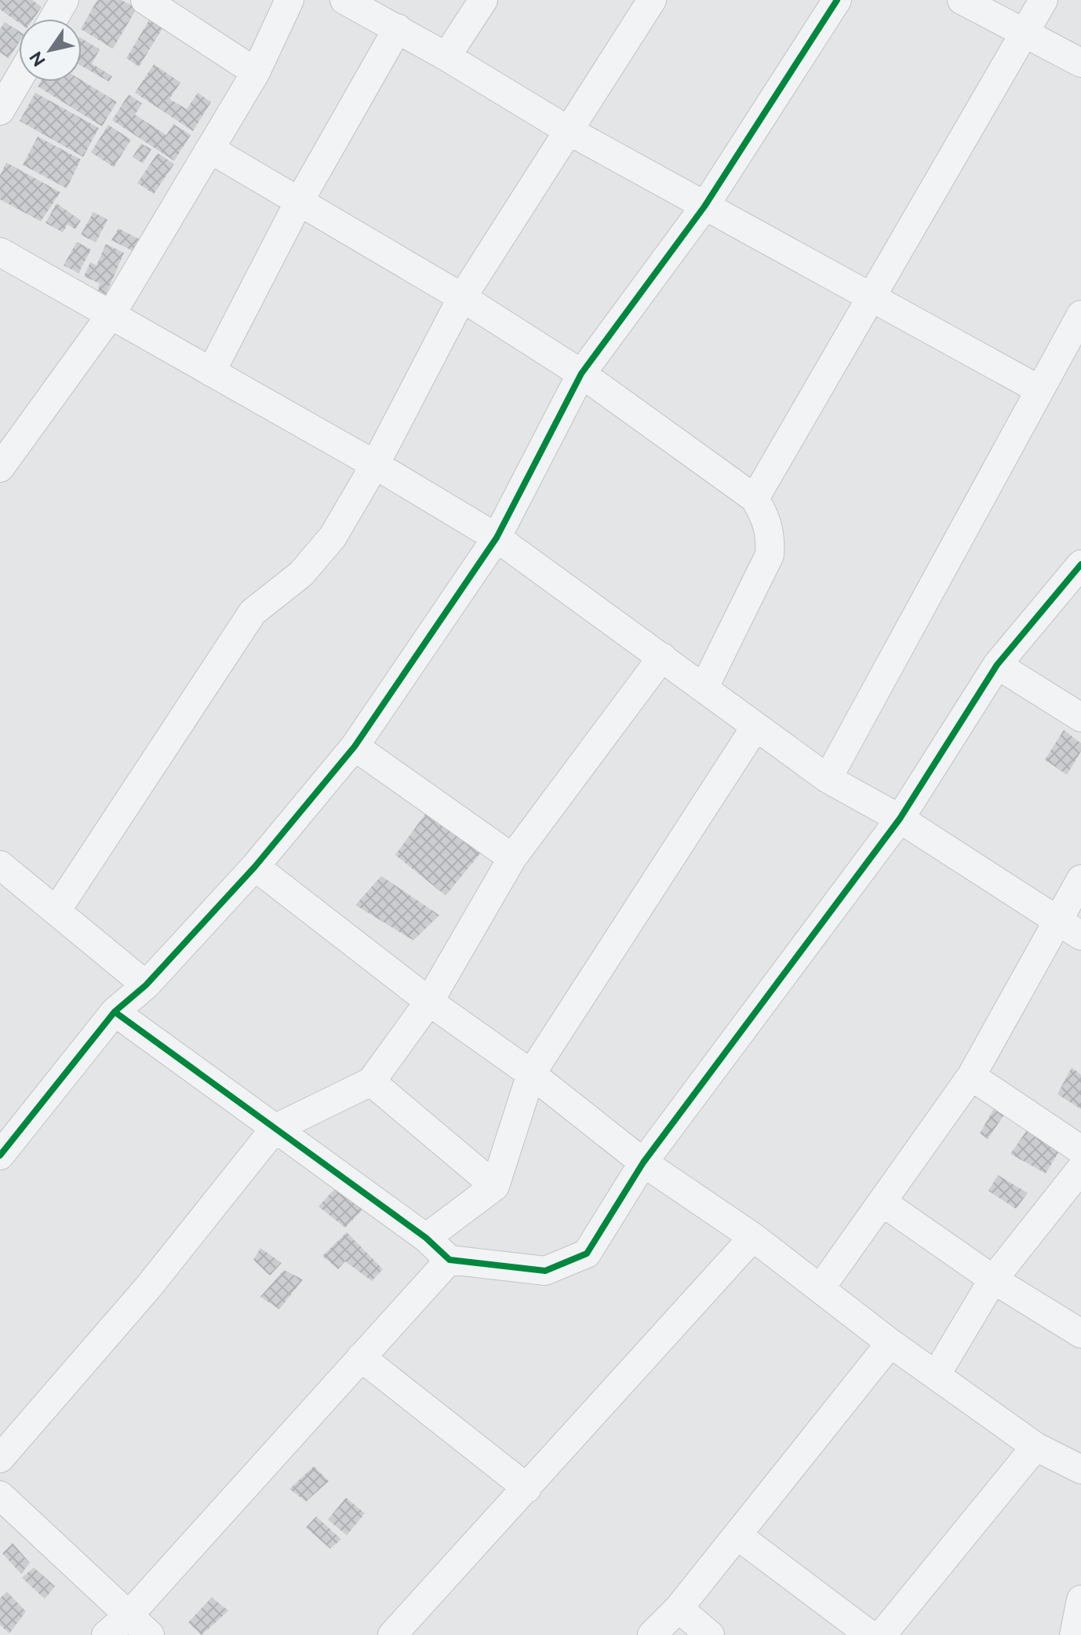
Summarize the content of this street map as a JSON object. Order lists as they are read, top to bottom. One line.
{"north":"bottom left"}
